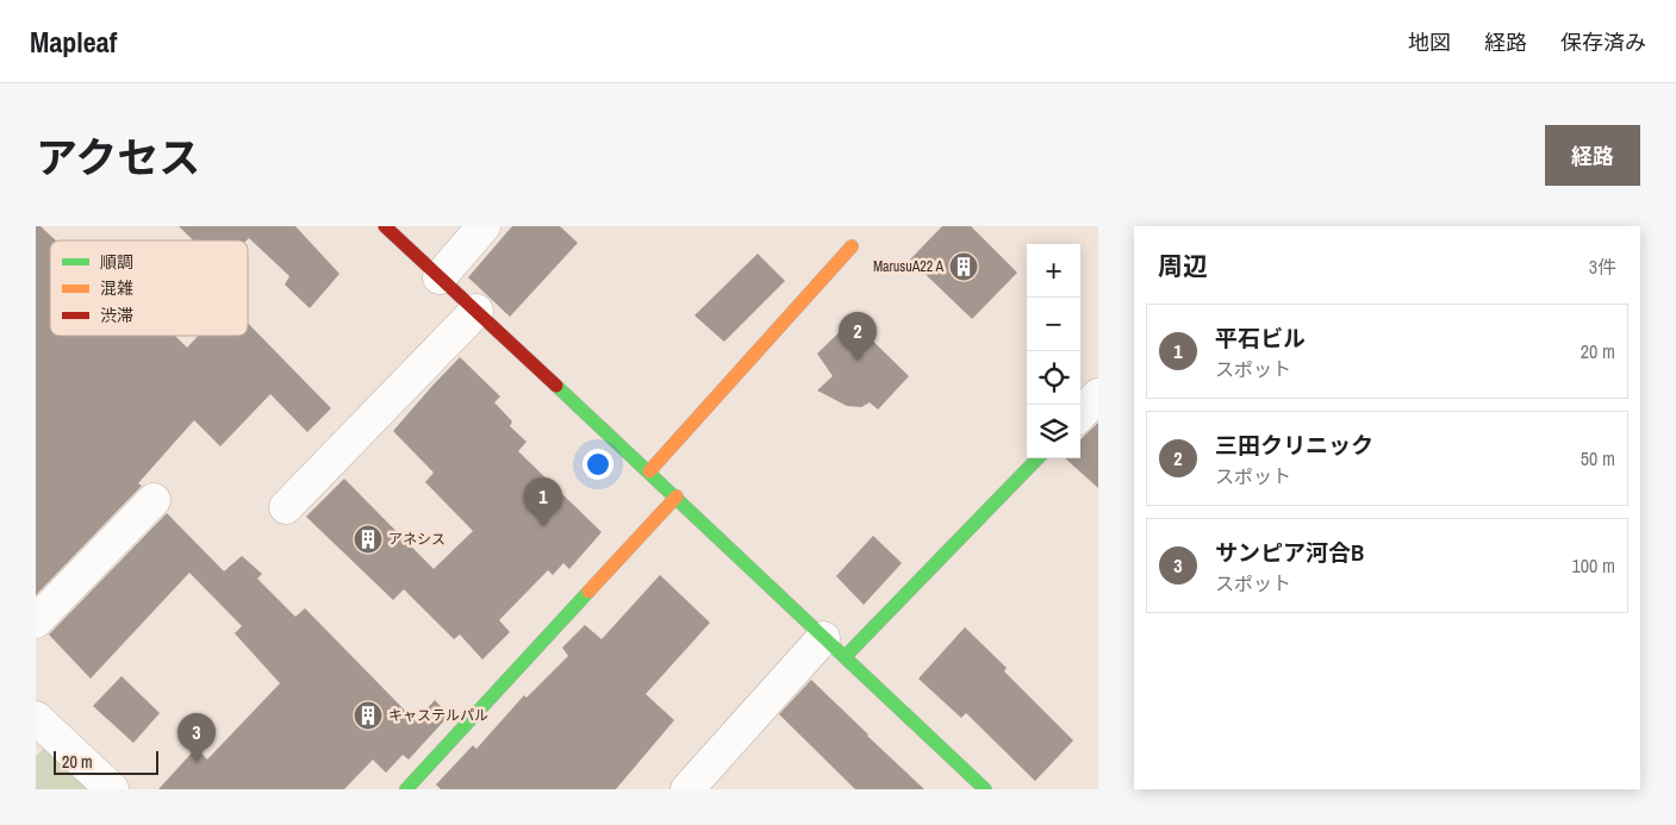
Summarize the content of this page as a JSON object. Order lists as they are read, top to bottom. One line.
{"places":{"building":["MarusuA22 A","アネシス","キャステルパル"]},"legend":["順調","混雑","渋滞"],"scale_bar":"20 m","page":{"header":"Mapleaf","nav":["地図","経路","保存済み"],"title":"アクセス","buttons":"経路","heading":["周辺","3件"],"map_buttons":["+","−"],"list":[{"mark":"1","name":"平石ビル","note":"スポット","value":"20 m"},{"mark":"2","name":"三田クリニック","note":"スポット","value":"50 m"},{"mark":"3","name":"サンピア河合B","note":"スポット","value":"100 m"}],"pins":["2","1","3"],"scale":"20 m"}}
